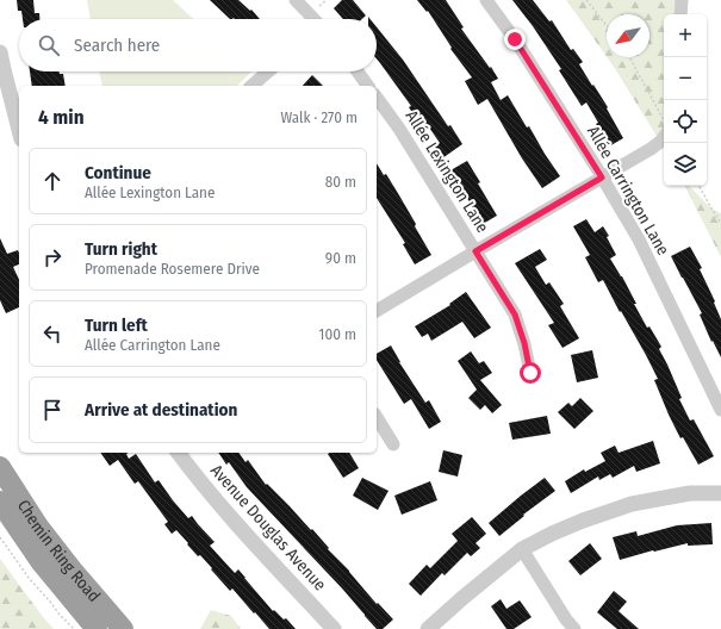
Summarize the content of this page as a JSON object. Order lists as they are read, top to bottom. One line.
{"streets":{"highway":["Chemin Ring Road"],"street":["Allée Lexington Lane","Allée Carrington Lane","Avenue Douglas Avenue"]},"north":"bottom left","page":{"map_buttons":["+","−"],"search":"Search here","heading":["4 min","Walk · 270 m"],"list":[["Continue","Allée Lexington Lane","80 m"],["Turn right","Promenade Rosemere Drive","90 m"],["Turn left","Allée Carrington Lane","100 m"],"Arrive at destination"]}}
